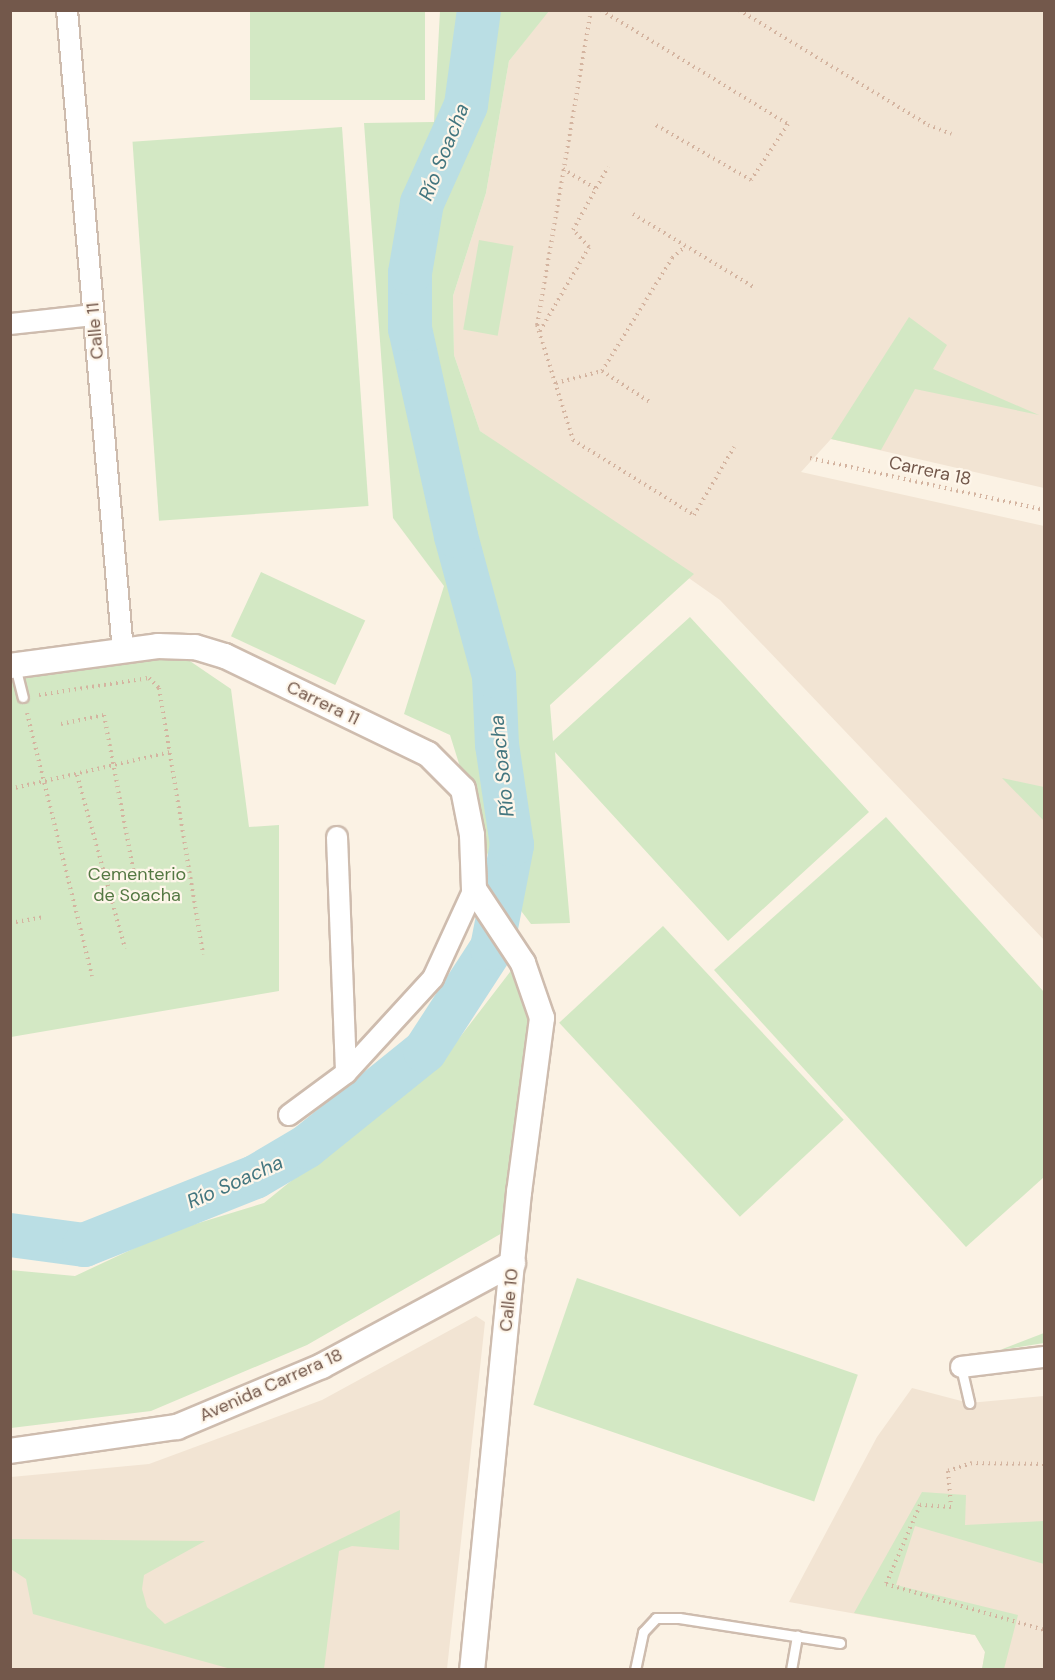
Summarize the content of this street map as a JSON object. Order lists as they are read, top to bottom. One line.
{"streets":{"street":["Calle 11","Carrera 11","Calle 10","Avenida Carrera 18"],"path":["Carrera 18"]},"crossings":[["Calle 11","Carrera 11"],["Carrera 11","Calle 10"],["Calle 10","Avenida Carrera 18"]],"water":["Río Soacha"],"parks":["Cementerio de Soacha"]}
